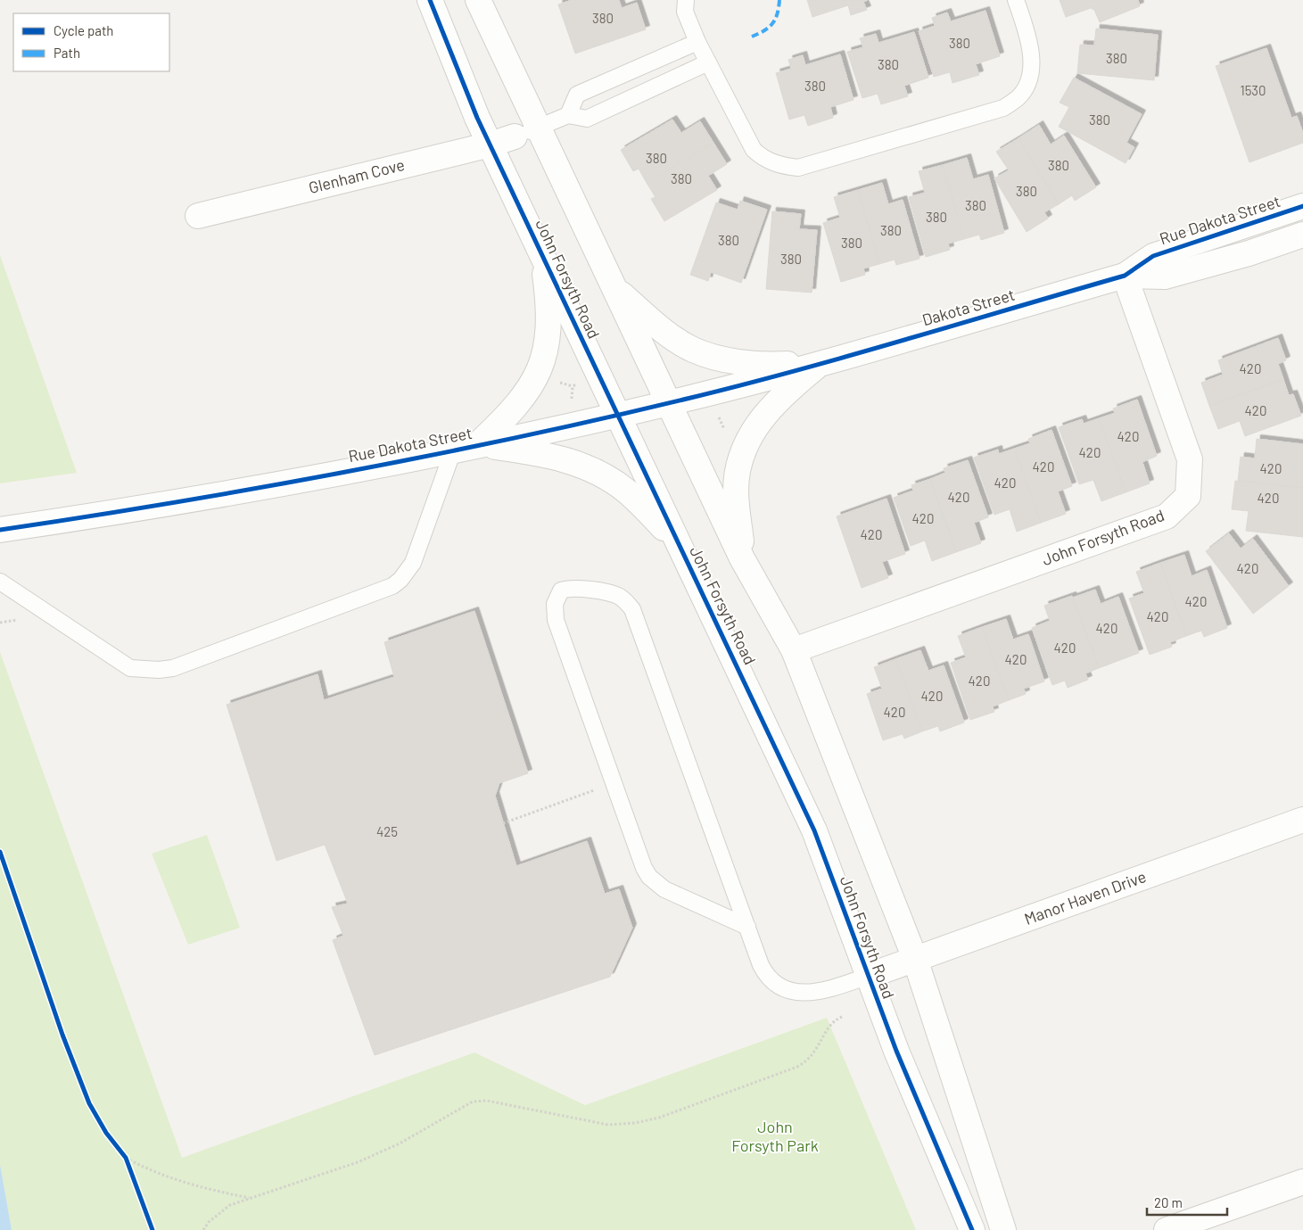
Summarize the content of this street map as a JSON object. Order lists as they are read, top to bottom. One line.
{"streets":{"street":["Glenham Cove","Rue Dakota Street","John Forsyth Road","Dakota Street","Manor Haven Drive"]},"crossings":[["Glenham Cove","John Forsyth Road"],["Rue Dakota Street","John Forsyth Road"],["Rue Dakota Street","Dakota Street"],["John Forsyth Road","Dakota Street"],["John Forsyth Road","Manor Haven Drive"]],"parks":["John Forsyth Park"],"house_numbers":["380","380","380","380","380","1530","380","380","380","380","380","380","380","380","380","380","380","420","420","420","420","420","420","420","420","420","420","420","420","420","420","420","420","420","420","420","420","425"],"legend":["Cycle path","Path"],"scale_bar":"20 m"}
